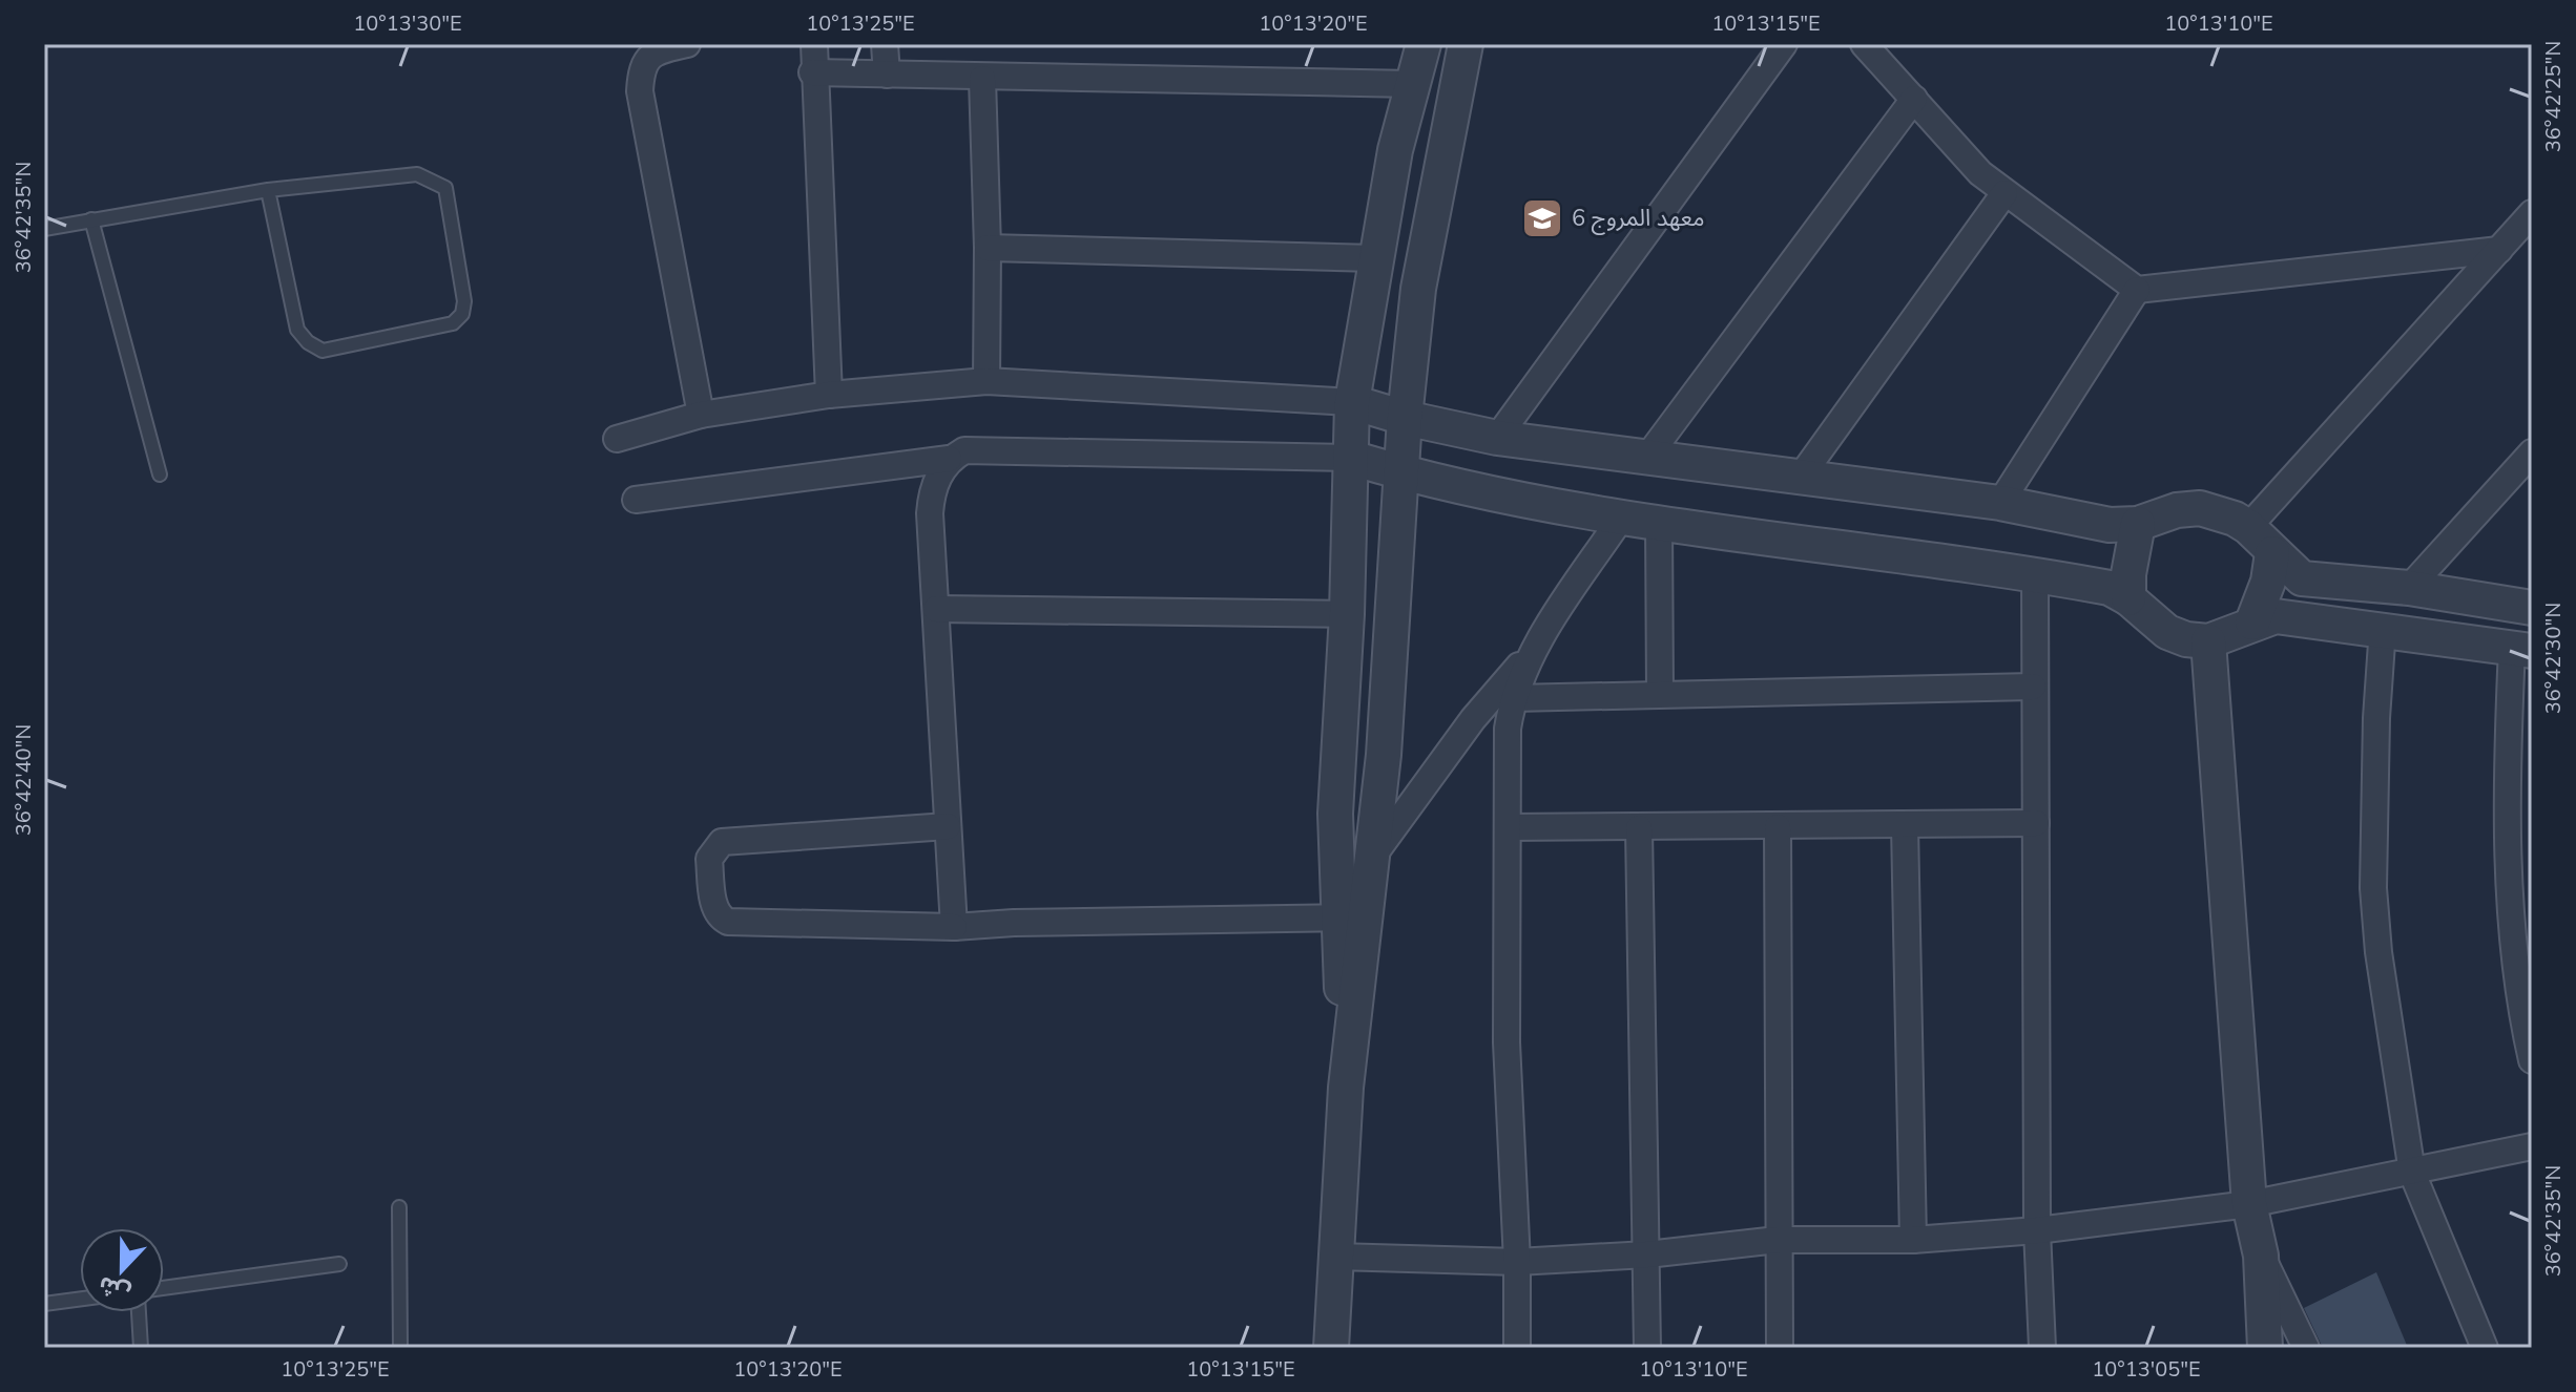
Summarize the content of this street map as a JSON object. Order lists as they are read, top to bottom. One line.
{"places":{"school or university":["معهد المروج 6"]},"north":"bottom","coordinates":["10°13'30\"E","10°13'25\"E","10°13'20\"E","10°13'15\"E","10°13'10\"E","36°42'25\"N","36°42'35\"N","36°42'30\"N","36°42'40\"N","10°13'05\"E"]}
